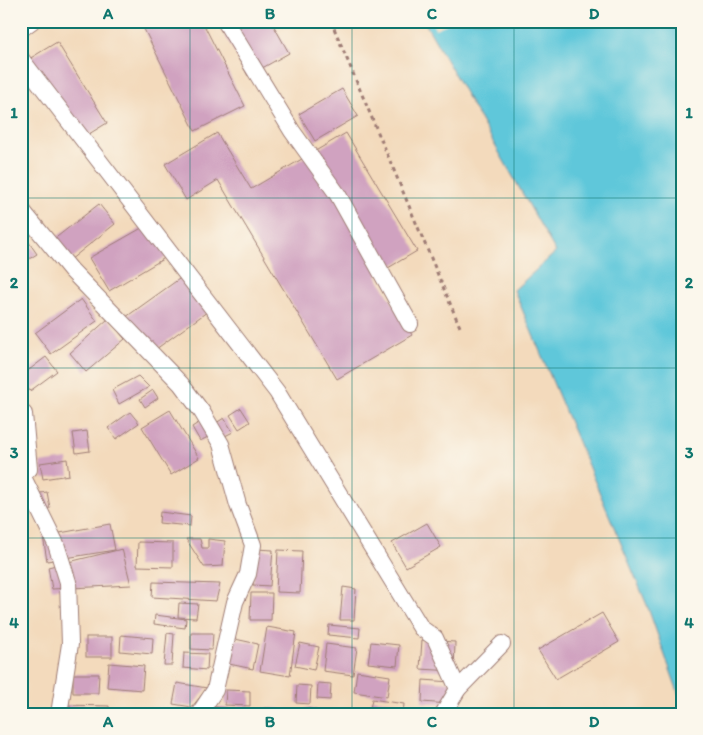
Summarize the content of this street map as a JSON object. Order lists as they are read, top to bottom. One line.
{"grid":{"columns":["A","B","C","D"],"rows":["1","2","3","4"]}}
